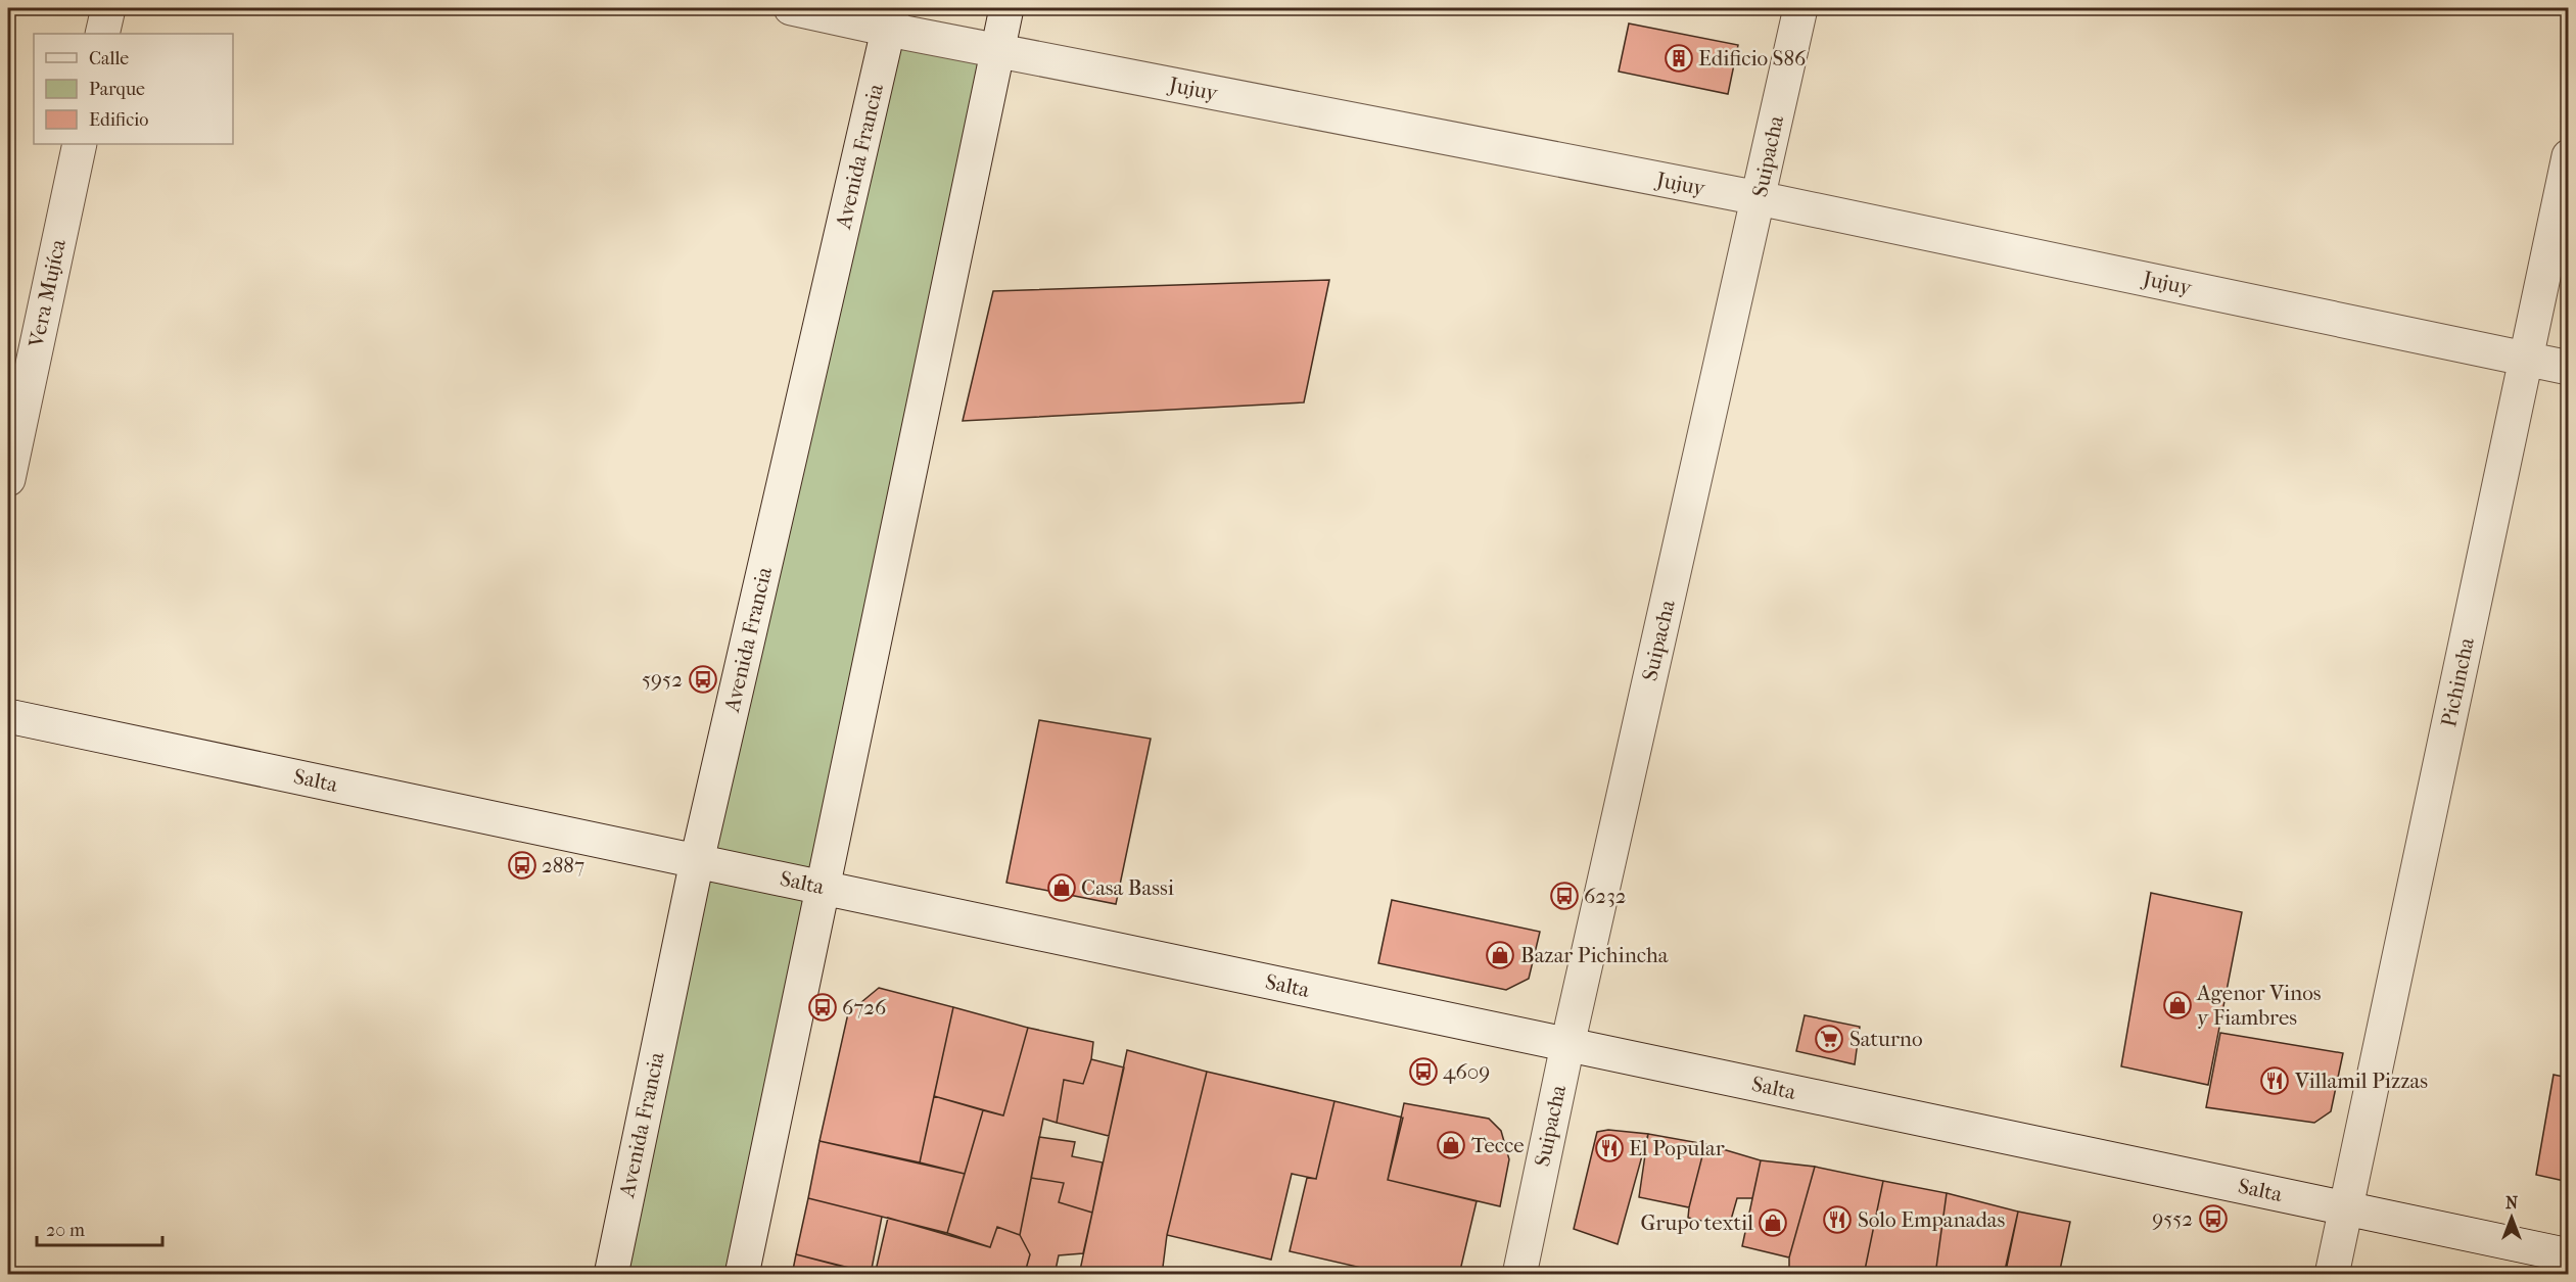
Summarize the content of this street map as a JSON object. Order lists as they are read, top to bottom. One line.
{"streets":{"street":["Jujuy","Avenida Francia","Suipacha","Vera Mujíca","Pichincha","Salta"]},"crossings":[["Jujuy","Avenida Francia"],["Jujuy","Suipacha"],["Jujuy","Pichincha"],["Avenida Francia","Salta"],["Suipacha","Salta"],["Pichincha","Salta"]],"places":{"building":["Edificio S86"],"bus stop":["5952","2887","6232","6726","4609","9552"],"shop":["Casa Bassi","Bazar Pichincha","Agenor Vinos y Fiambres","Tecce","Grupo textil"],"supermarket":["Saturno"],"restaurant":["Villamil Pizzas","El Popular","Solo Empanadas"]},"legend":["Calle","Parque","Edificio"],"scale_bar":"20 m","north":"top"}
